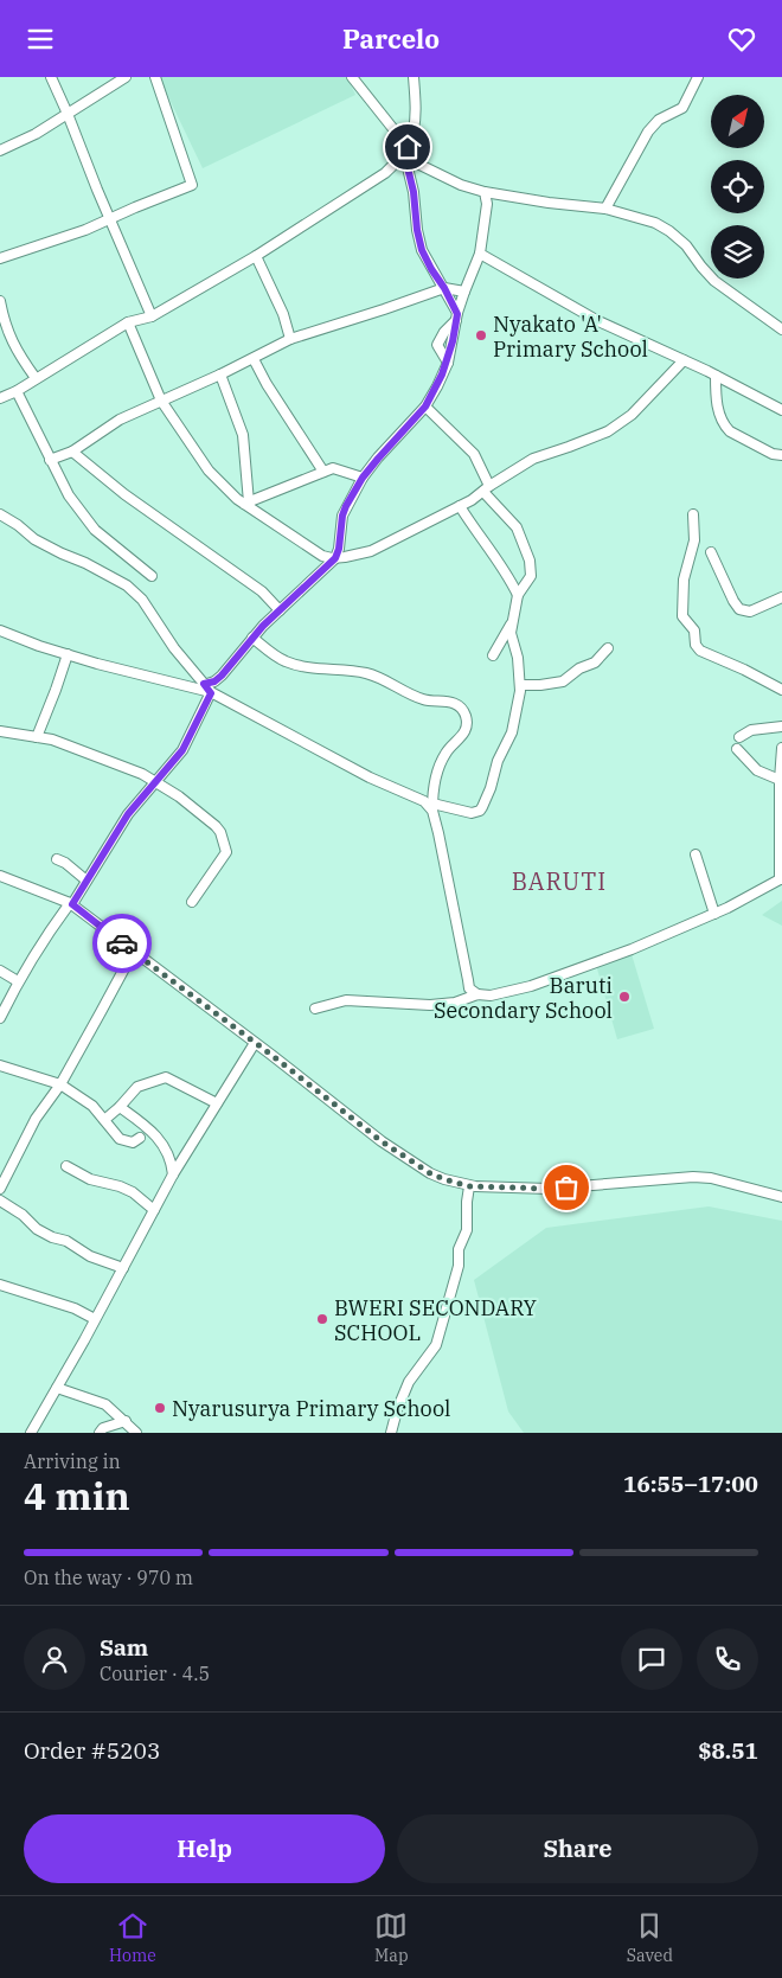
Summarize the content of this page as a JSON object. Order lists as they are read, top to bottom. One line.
{"districts":["BARUTI"],"places":["Nyakato 'A' Primary School","Baruti Secondary School","BWERI SECONDARY SCHOOL","Nyarusurya Primary School"],"north":"top right","page":{"header":"Parcelo","heading":["4 min","Arriving in","16:55–17:00"],"panel":["Sam","Courier · 4.5","Order #5203","$8.51"],"bar":"On the way · 970 m","buttons":["Help","Share"],"tabs":["Home","Map","Saved"]}}
